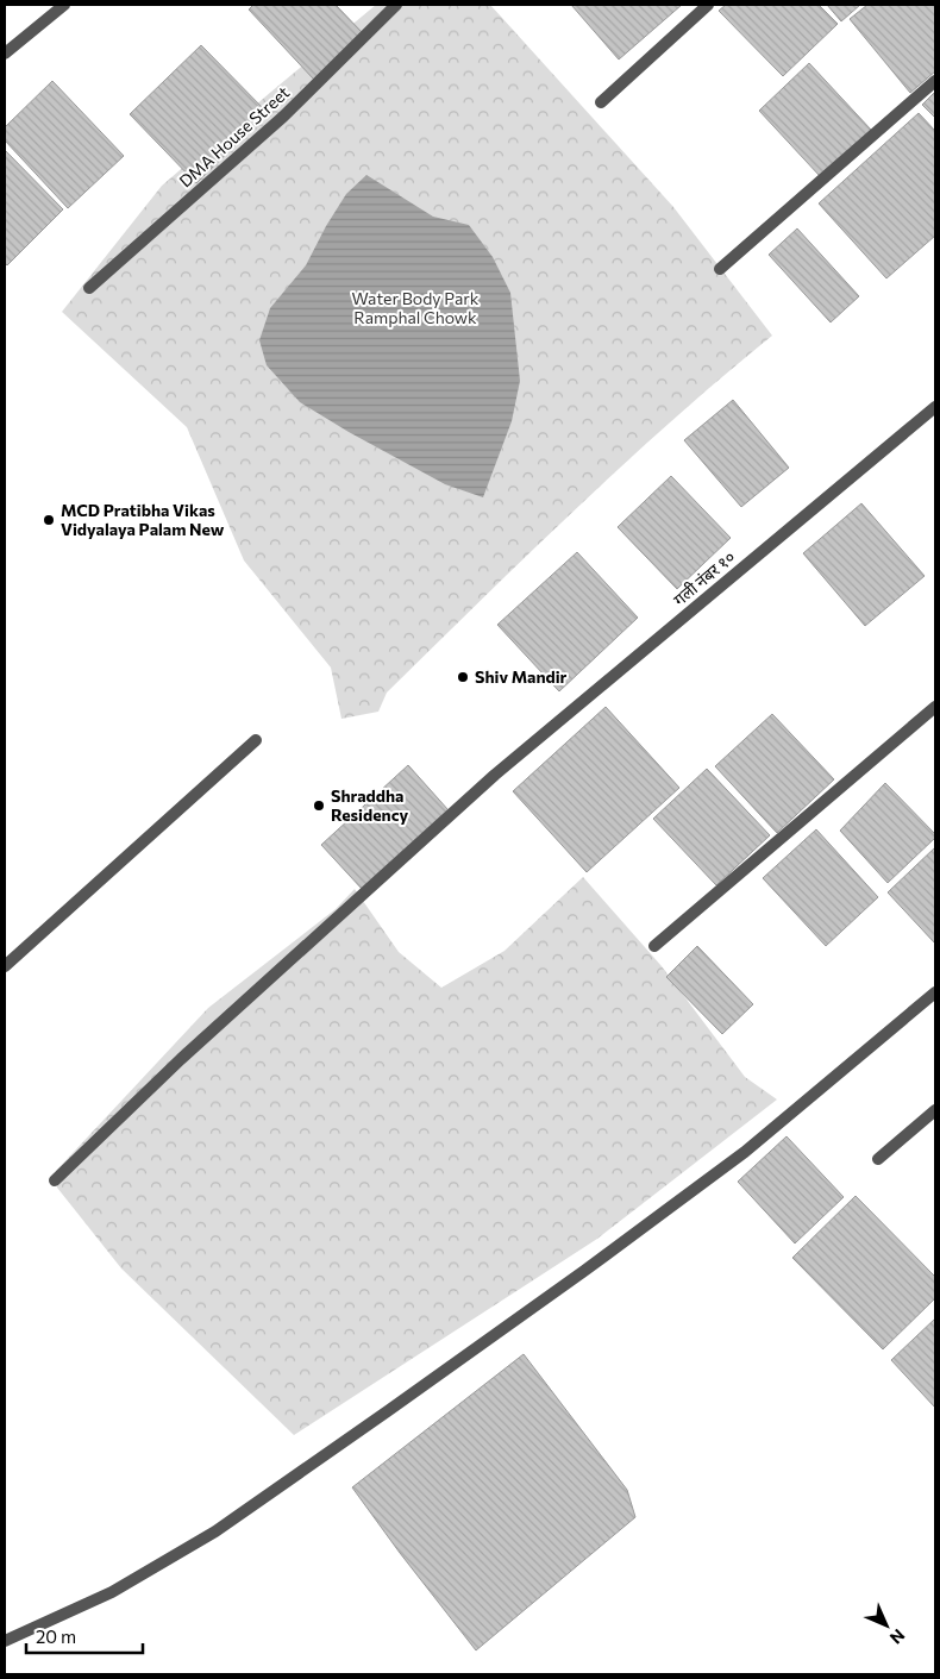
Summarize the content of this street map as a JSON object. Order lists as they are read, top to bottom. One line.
{"streets":{"street":["DMA House Street","गली नंबर १०"]},"parks":["Water Body Park Ramphal Chowk"],"places":["MCD Pratibha Vikas Vidyalaya Palam New","Shiv Mandir","Shraddha Residency"],"scale_bar":"20 m","north":"bottom right"}
